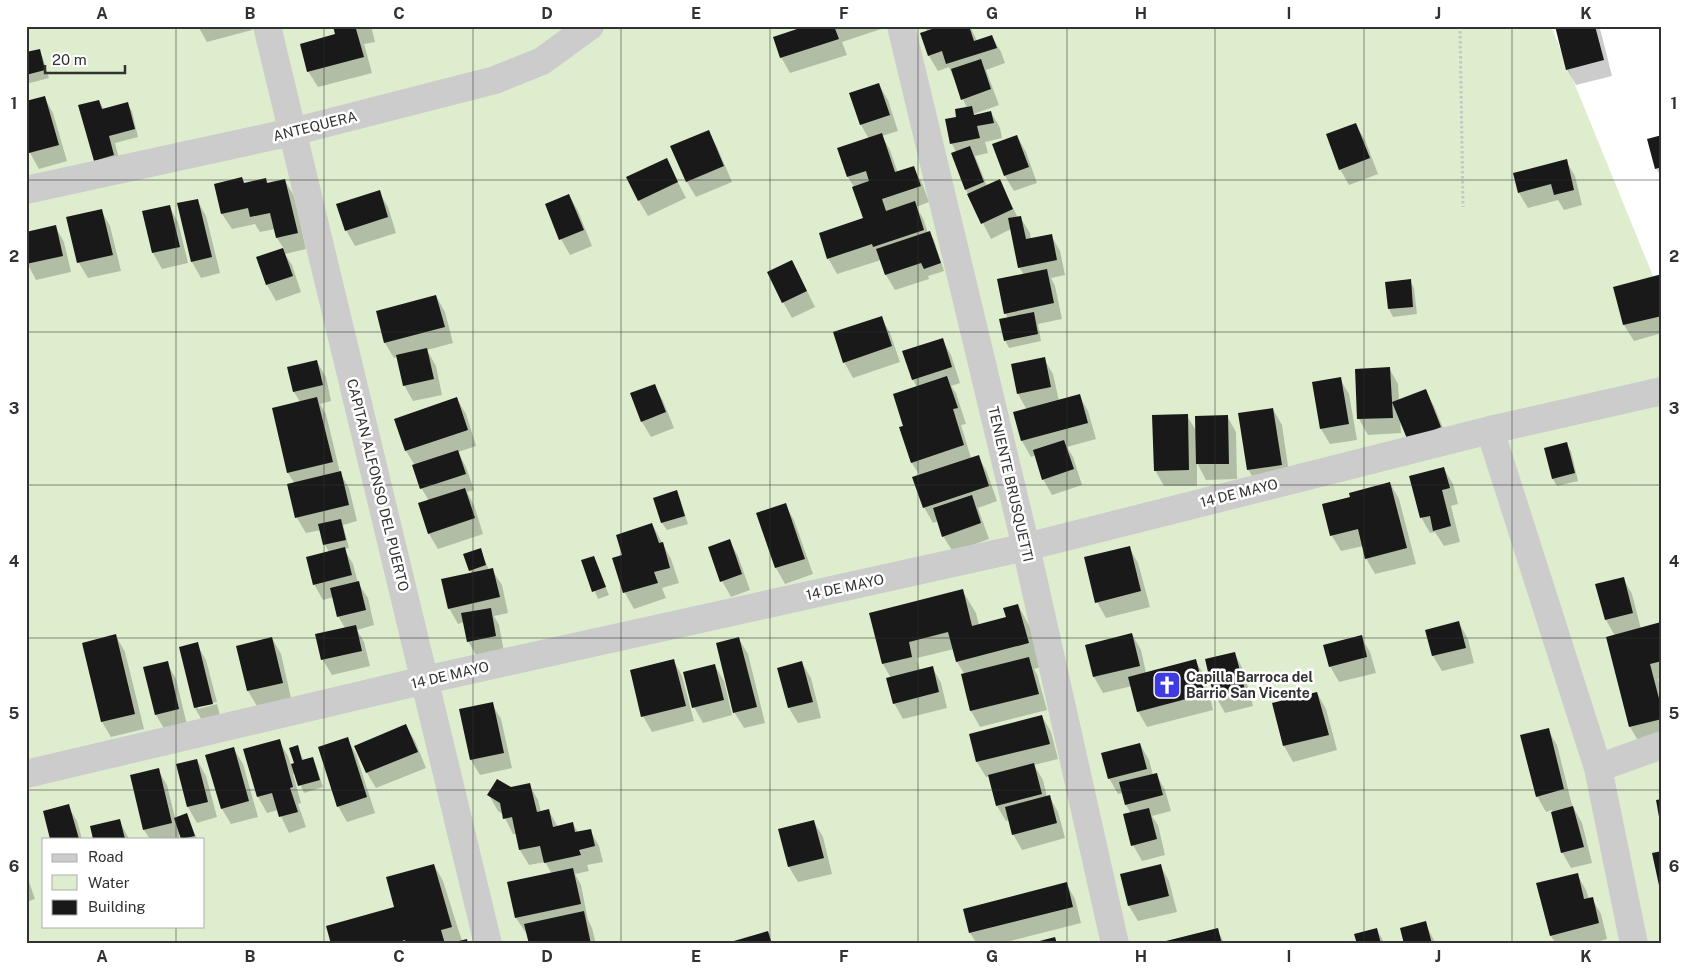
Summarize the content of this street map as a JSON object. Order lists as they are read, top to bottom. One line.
{"streets":{"street":["ANTEQUERA","TENIENTE BRUSQUETTI","CAPITAN ALFONSO DEL PUERTO","14 DE MAYO"]},"crossings":[["ANTEQUERA","CAPITAN ALFONSO DEL PUERTO"],["TENIENTE BRUSQUETTI","14 DE MAYO"],["CAPITAN ALFONSO DEL PUERTO","14 DE MAYO"]],"places":{"church":["Capilla Barroca del Barrio San Vicente"]},"legend":["Road","Water","Building"],"scale_bar":"20 m","grid":{"columns":["A","B","C","D","E","F","G","H","I","J","K"],"rows":["1","2","3","4","5","6"]}}
